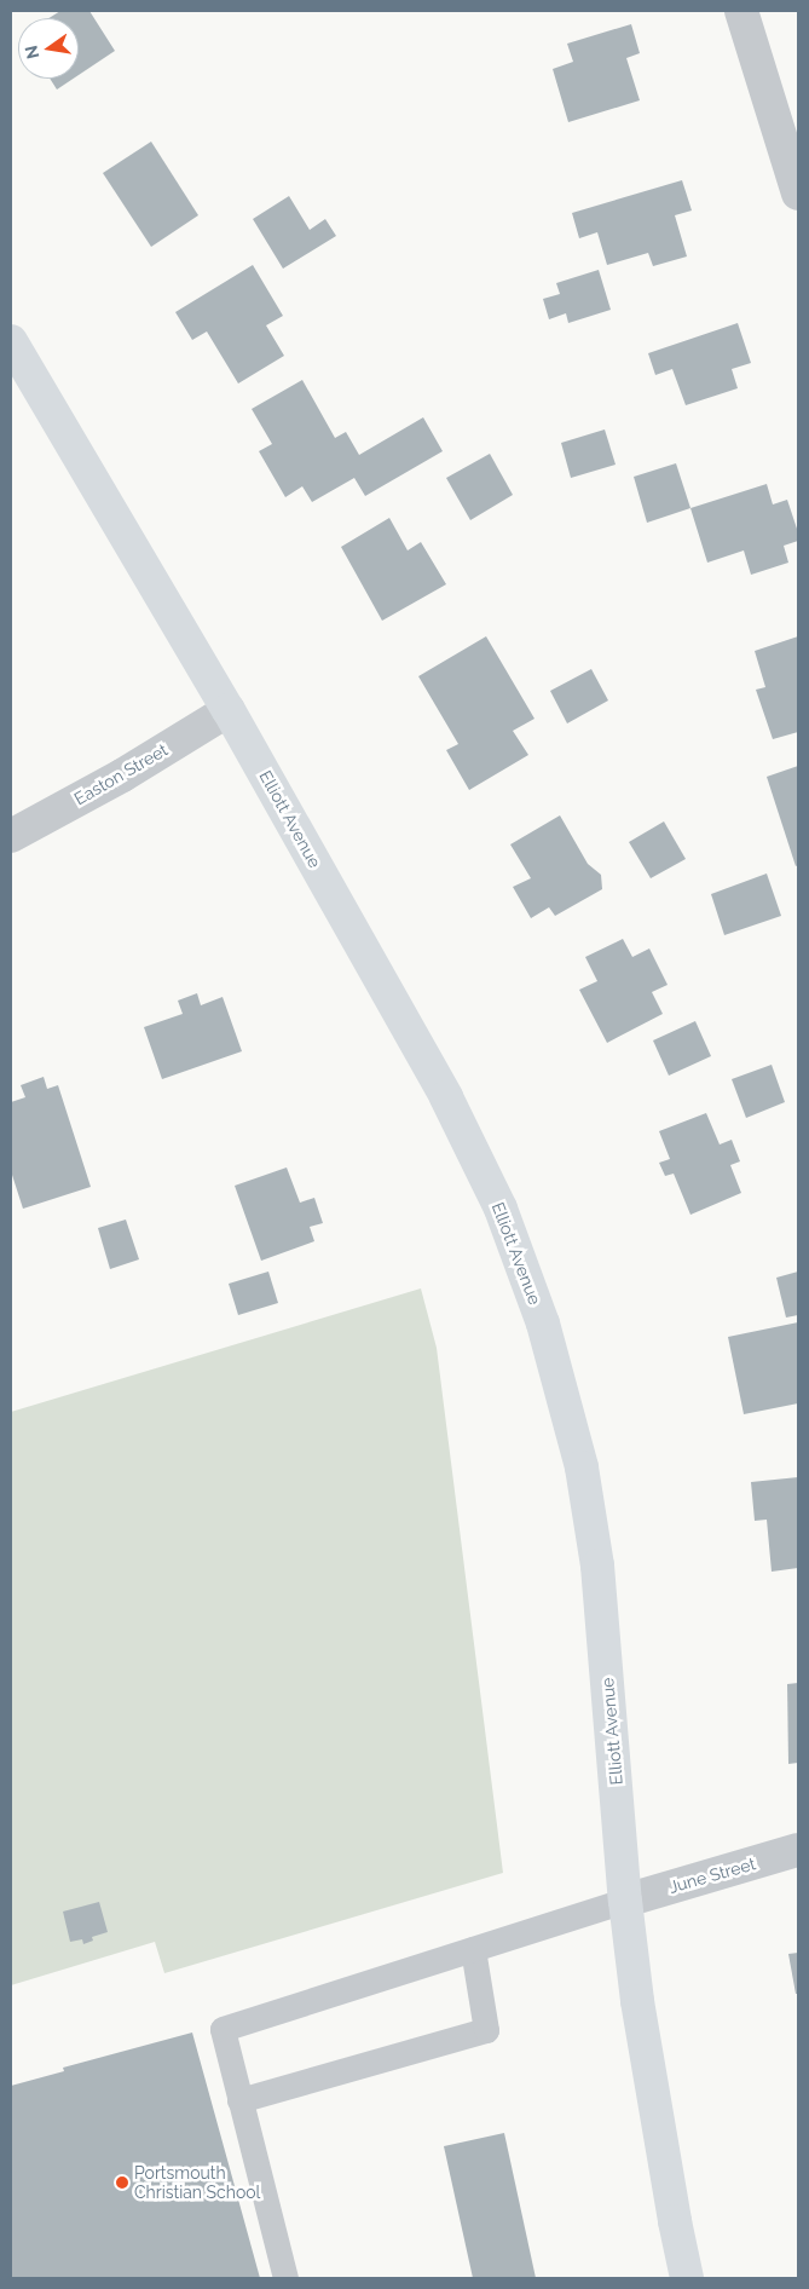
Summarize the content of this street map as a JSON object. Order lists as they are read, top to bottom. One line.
{"streets":{"street":["Easton Street","Elliott Avenue","June Street"]},"crossings":[["Easton Street","Elliott Avenue"],["Elliott Avenue","June Street"]],"places":["Portsmouth Christian School"],"north":"left"}
